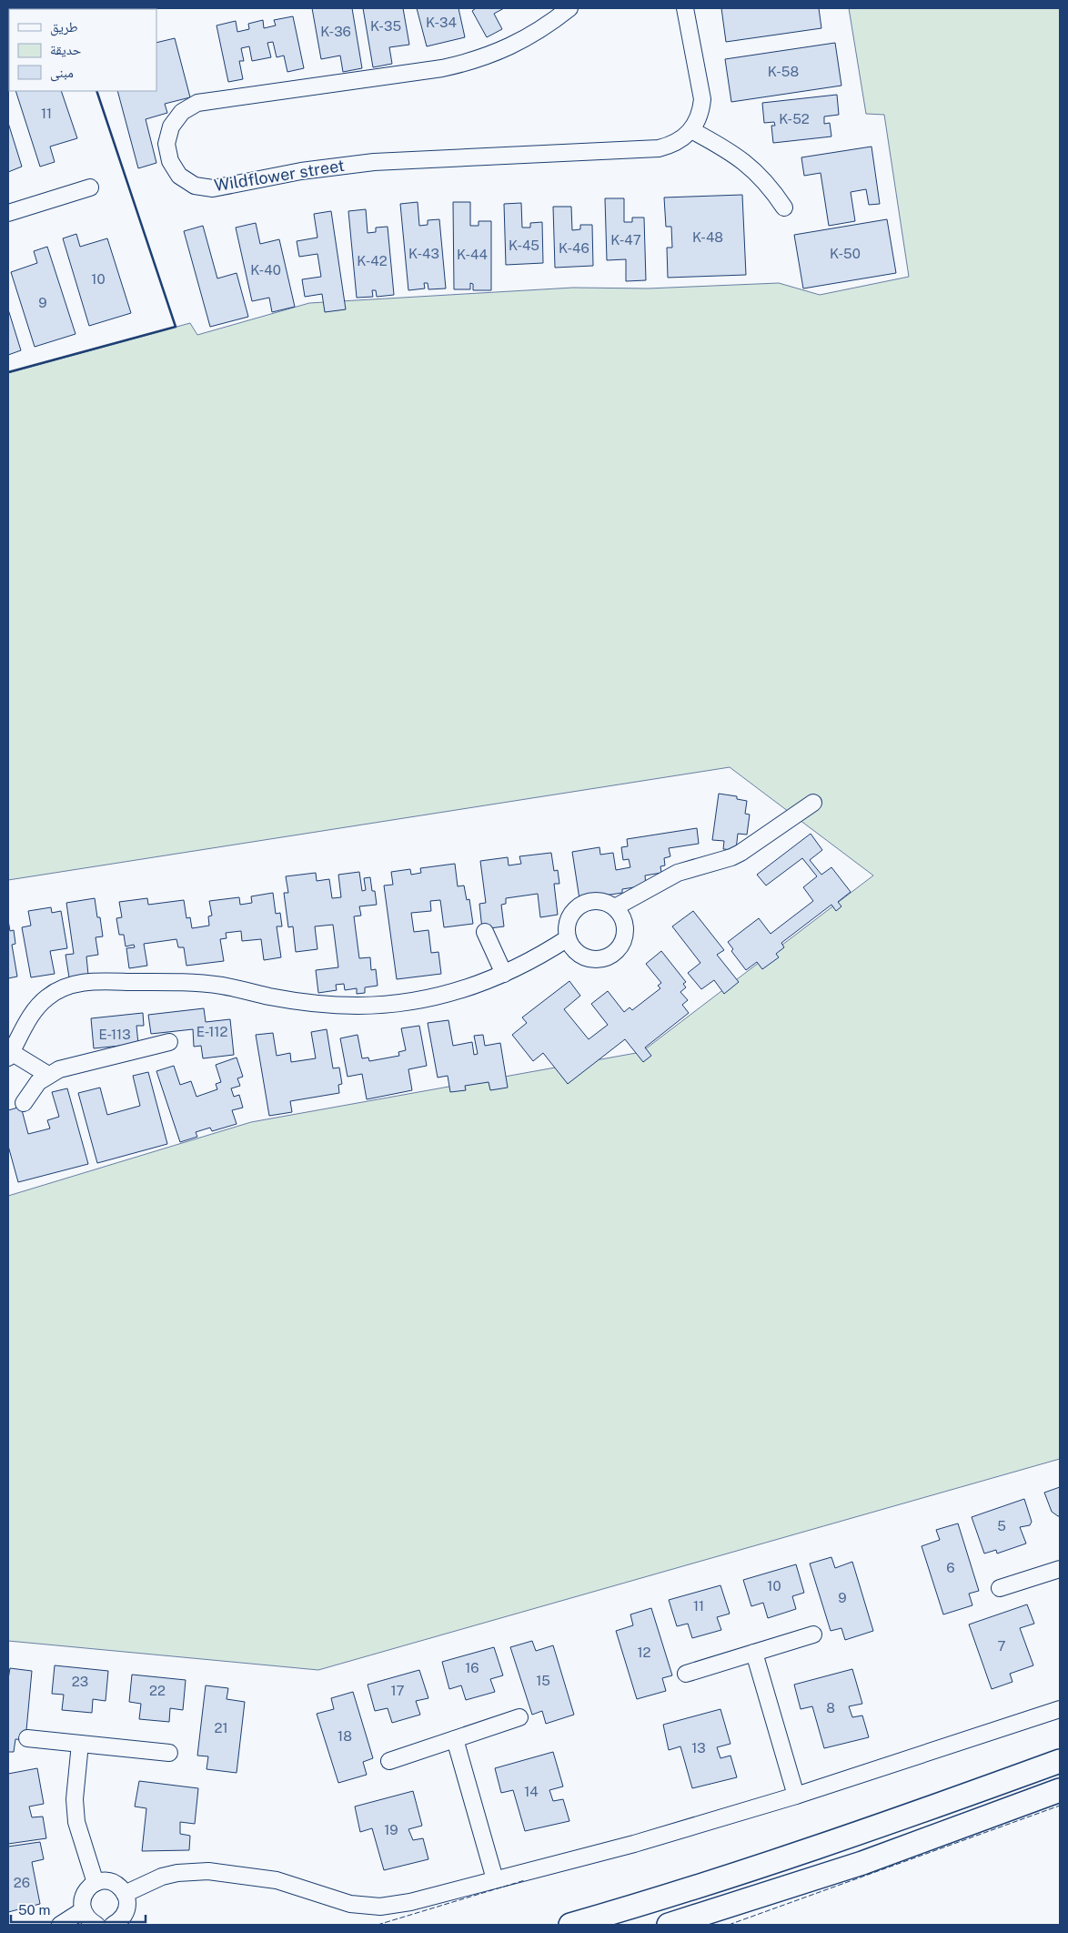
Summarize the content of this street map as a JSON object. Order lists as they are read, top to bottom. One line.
{"streets":{"street":["Wildflower street"]},"house_numbers":["K-34","K-35","K-36","K-58","11","K-52","K-48","K-47","K-45","K-46","K-43","K-50","K-44","K-42","K-40","10","9","E-112","E-113","5","6","10","9","11","7","12","16","15","23","22","17","8","21","18","13","14","19","26"],"legend":["طريق","حديقة","مبنى"],"scale_bar":"50 m"}
